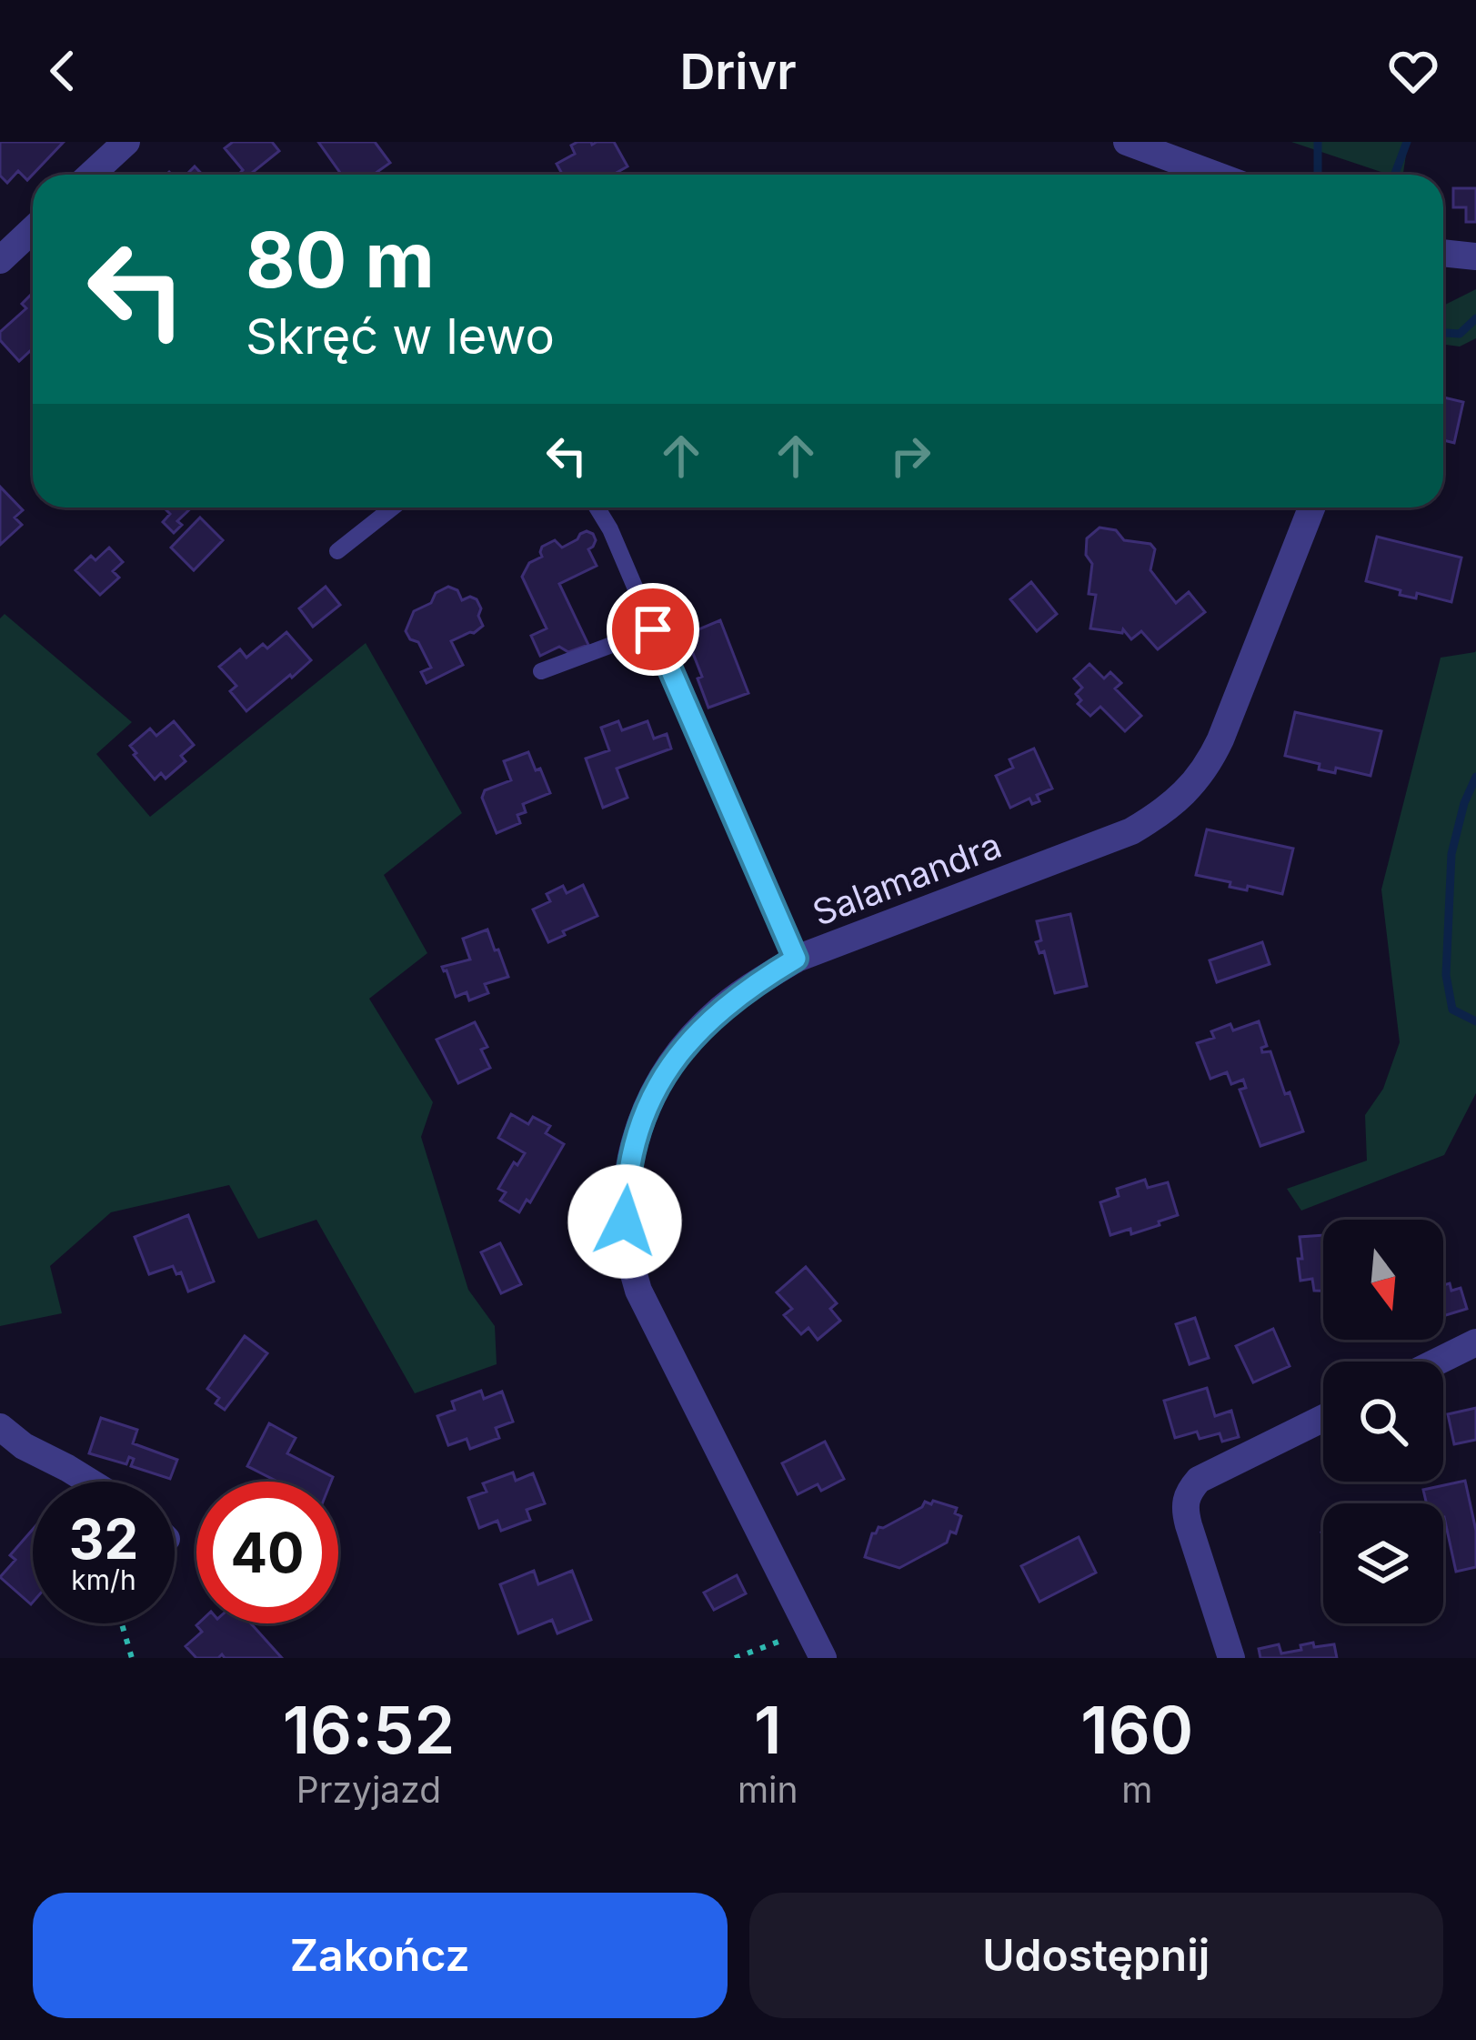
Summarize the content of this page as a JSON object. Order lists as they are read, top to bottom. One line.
{"streets":{"street":["Salamandra"]},"north":"bottom","page":{"header":"Drivr","turn":["80 m","Skręć w lewo"],"speed":"32 km/h","limit":"40","eta":["16:52","Przyjazd","1","min","160","m"],"buttons":["Zakończ","Udostępnij"]}}
